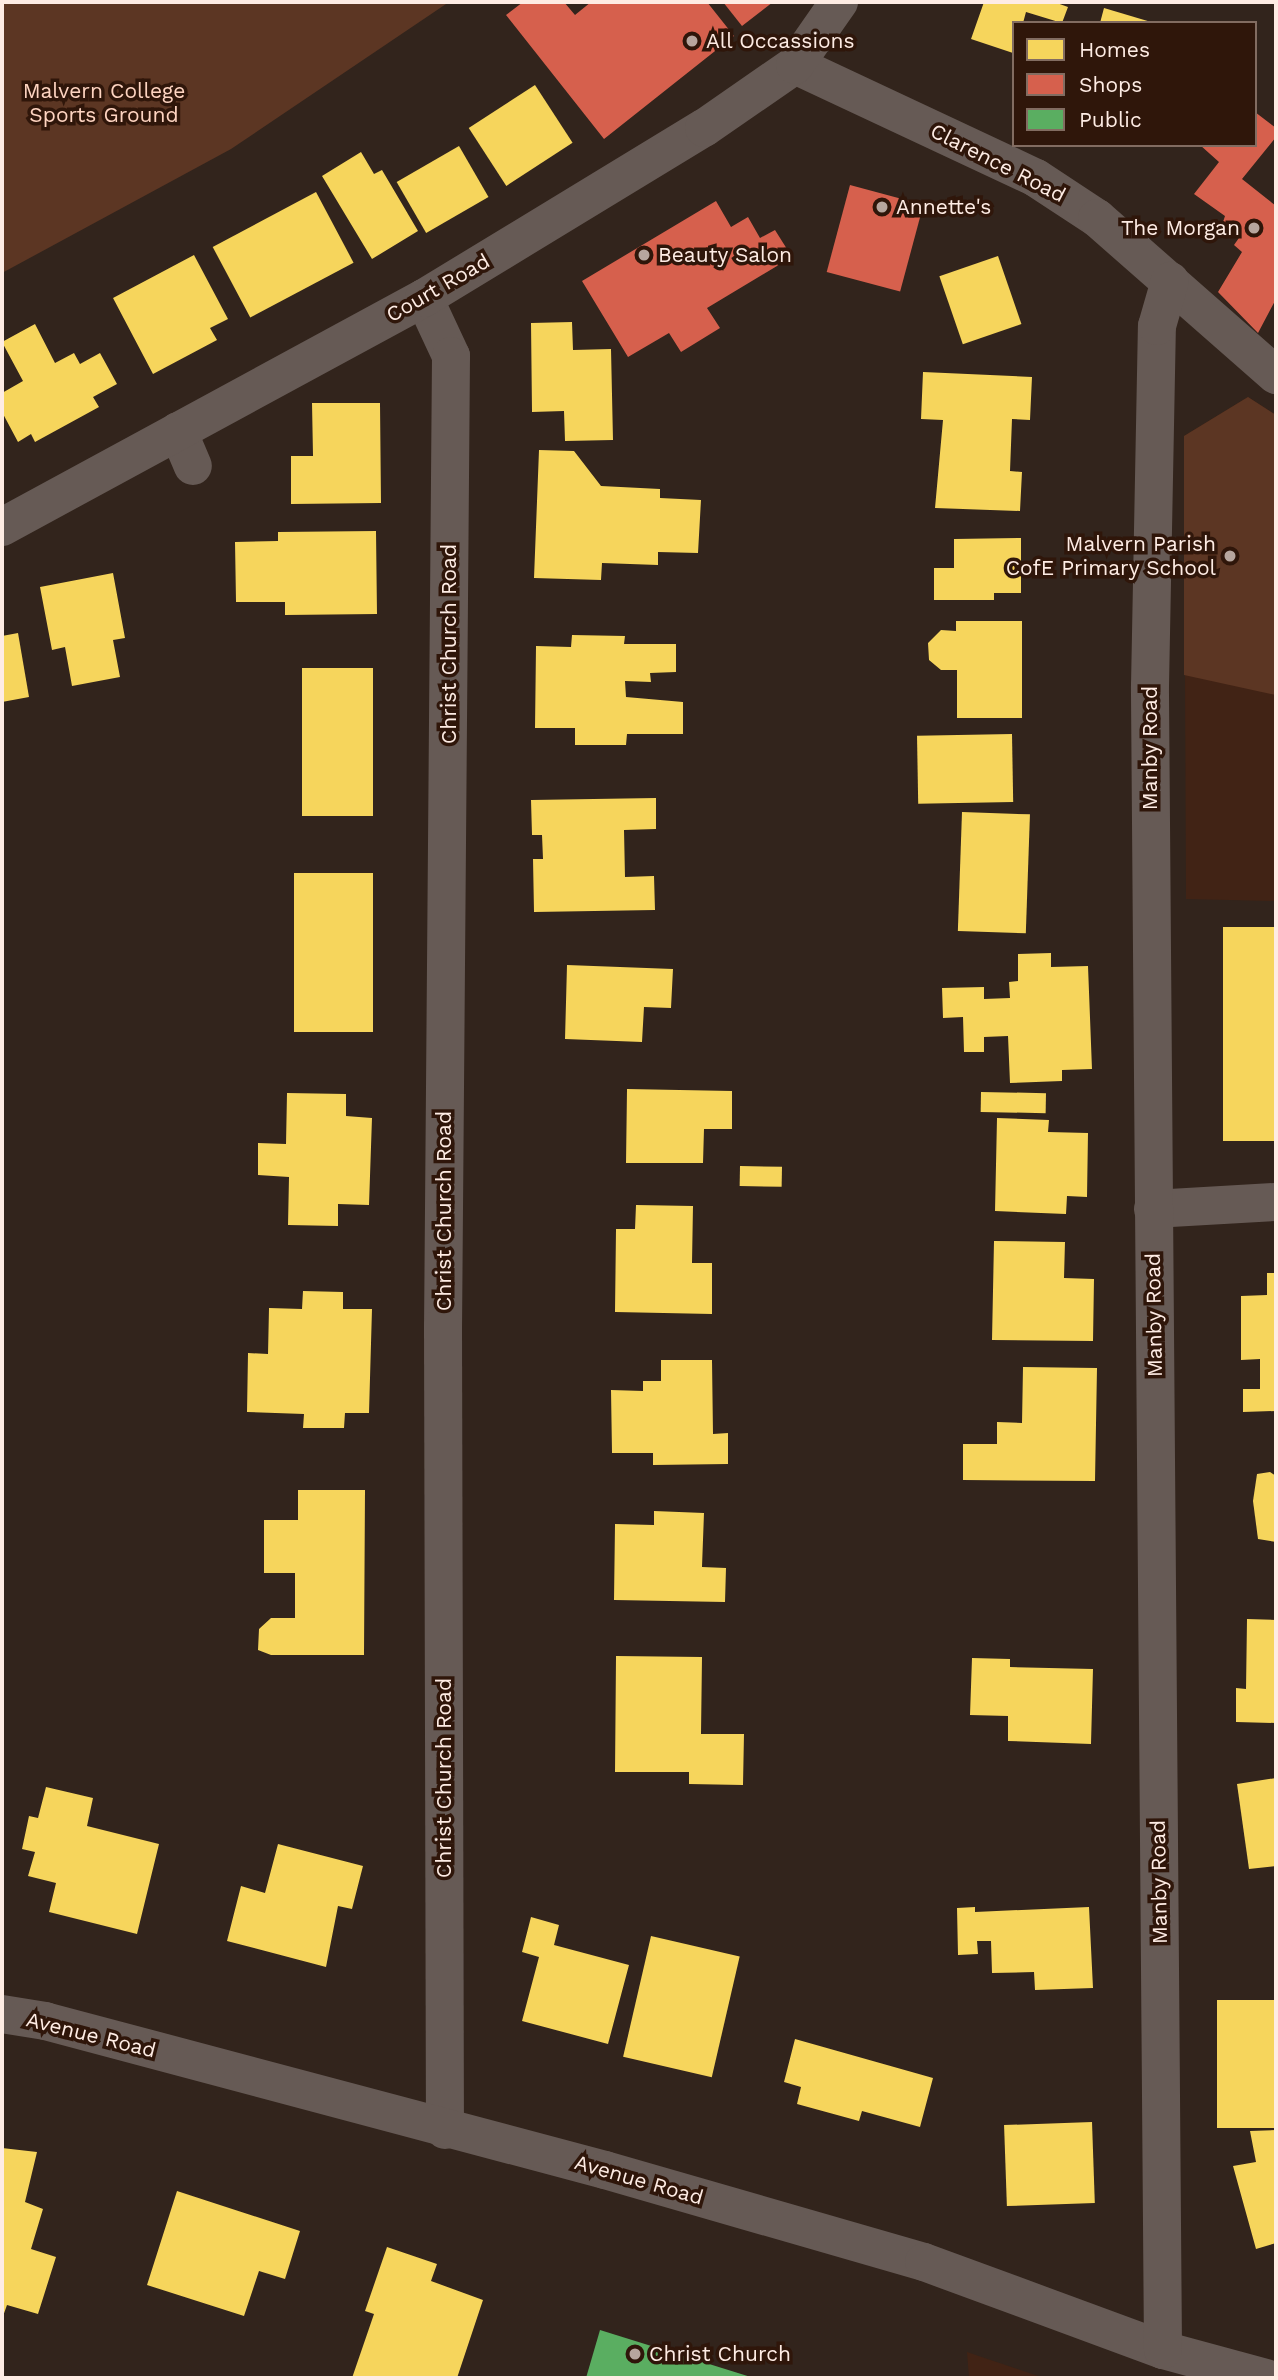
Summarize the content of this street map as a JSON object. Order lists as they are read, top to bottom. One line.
{"streets":{"street":["Clarence Road","Court Road","Christ Church Road","Manby Road","Avenue Road"]},"crossings":[["Clarence Road","Court Road"],["Clarence Road","Manby Road"],["Court Road","Christ Church Road"],["Christ Church Road","Avenue Road"],["Manby Road","Avenue Road"]],"parks":["Malvern College Sports Ground"],"places":["All Occassions","Annette's","The Morgan","Beauty Salon","Malvern Parish CofE Primary School","Christ Church"],"legend":["Homes","Shops","Public"]}
